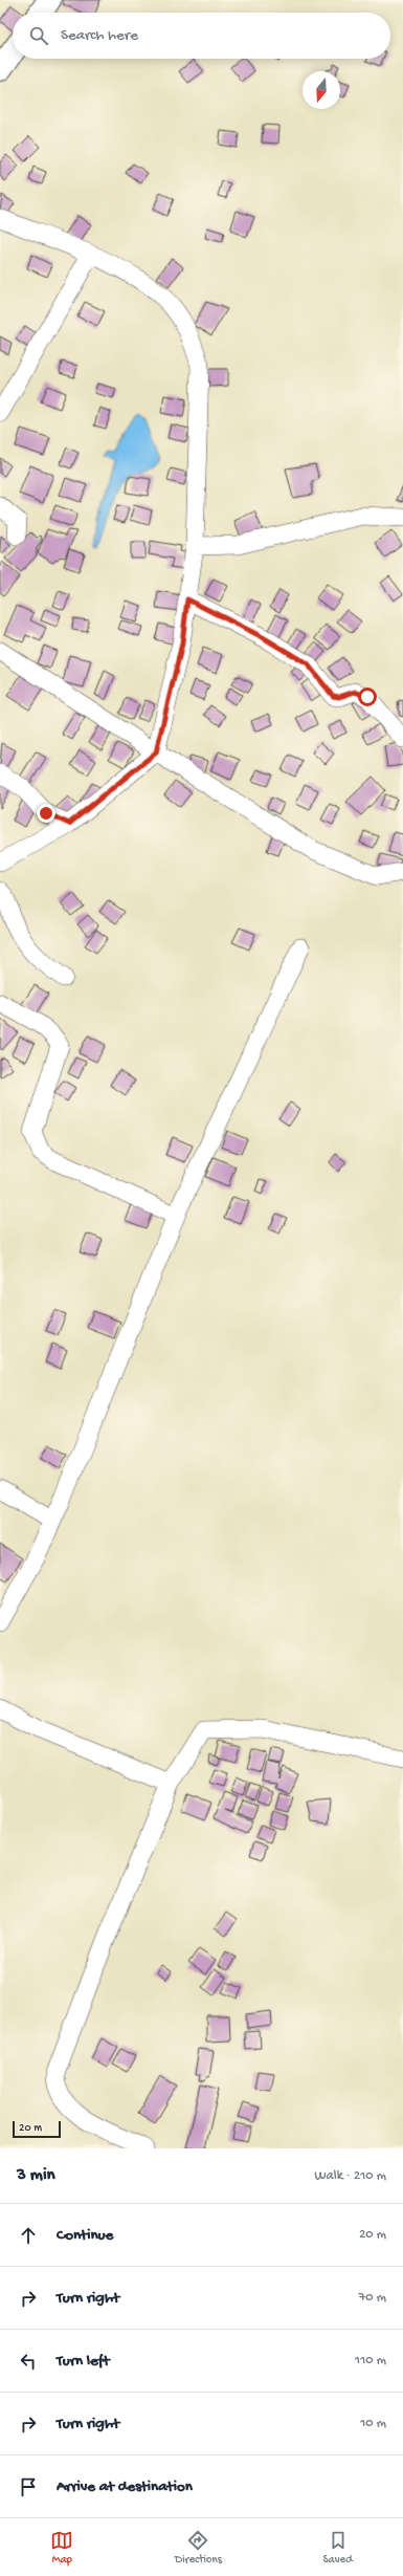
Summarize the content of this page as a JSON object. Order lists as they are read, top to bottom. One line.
{"scale_bar":"20 m","north":"bottom","page":{"search":"Search here","scale":"20 m","heading":["3 min","Walk · 210 m"],"list":[["Continue","20 m"],["Turn right","70 m"],["Turn left","110 m"],["Turn right","10 m"],"Arrive at destination"],"nav":["Map","Directions","Saved"]}}
